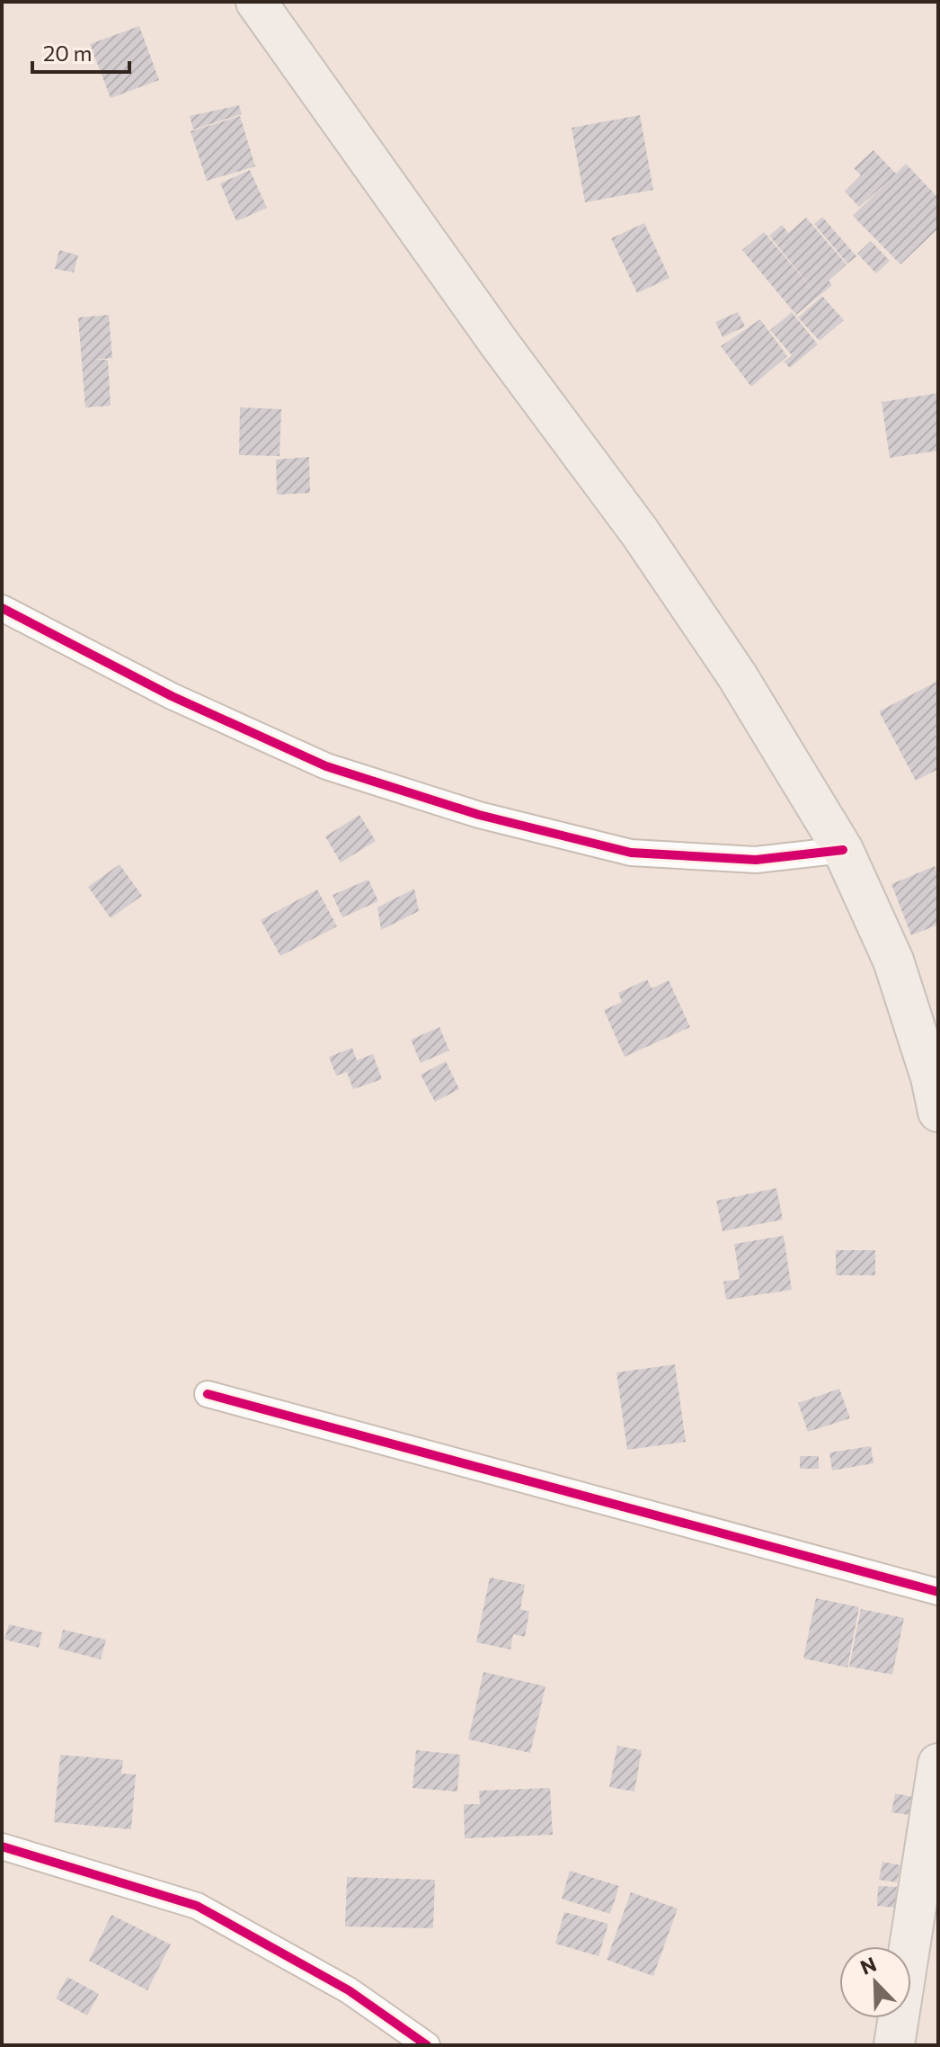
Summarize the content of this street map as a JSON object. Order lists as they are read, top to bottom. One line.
{"scale_bar":"20 m","north":"top left"}
